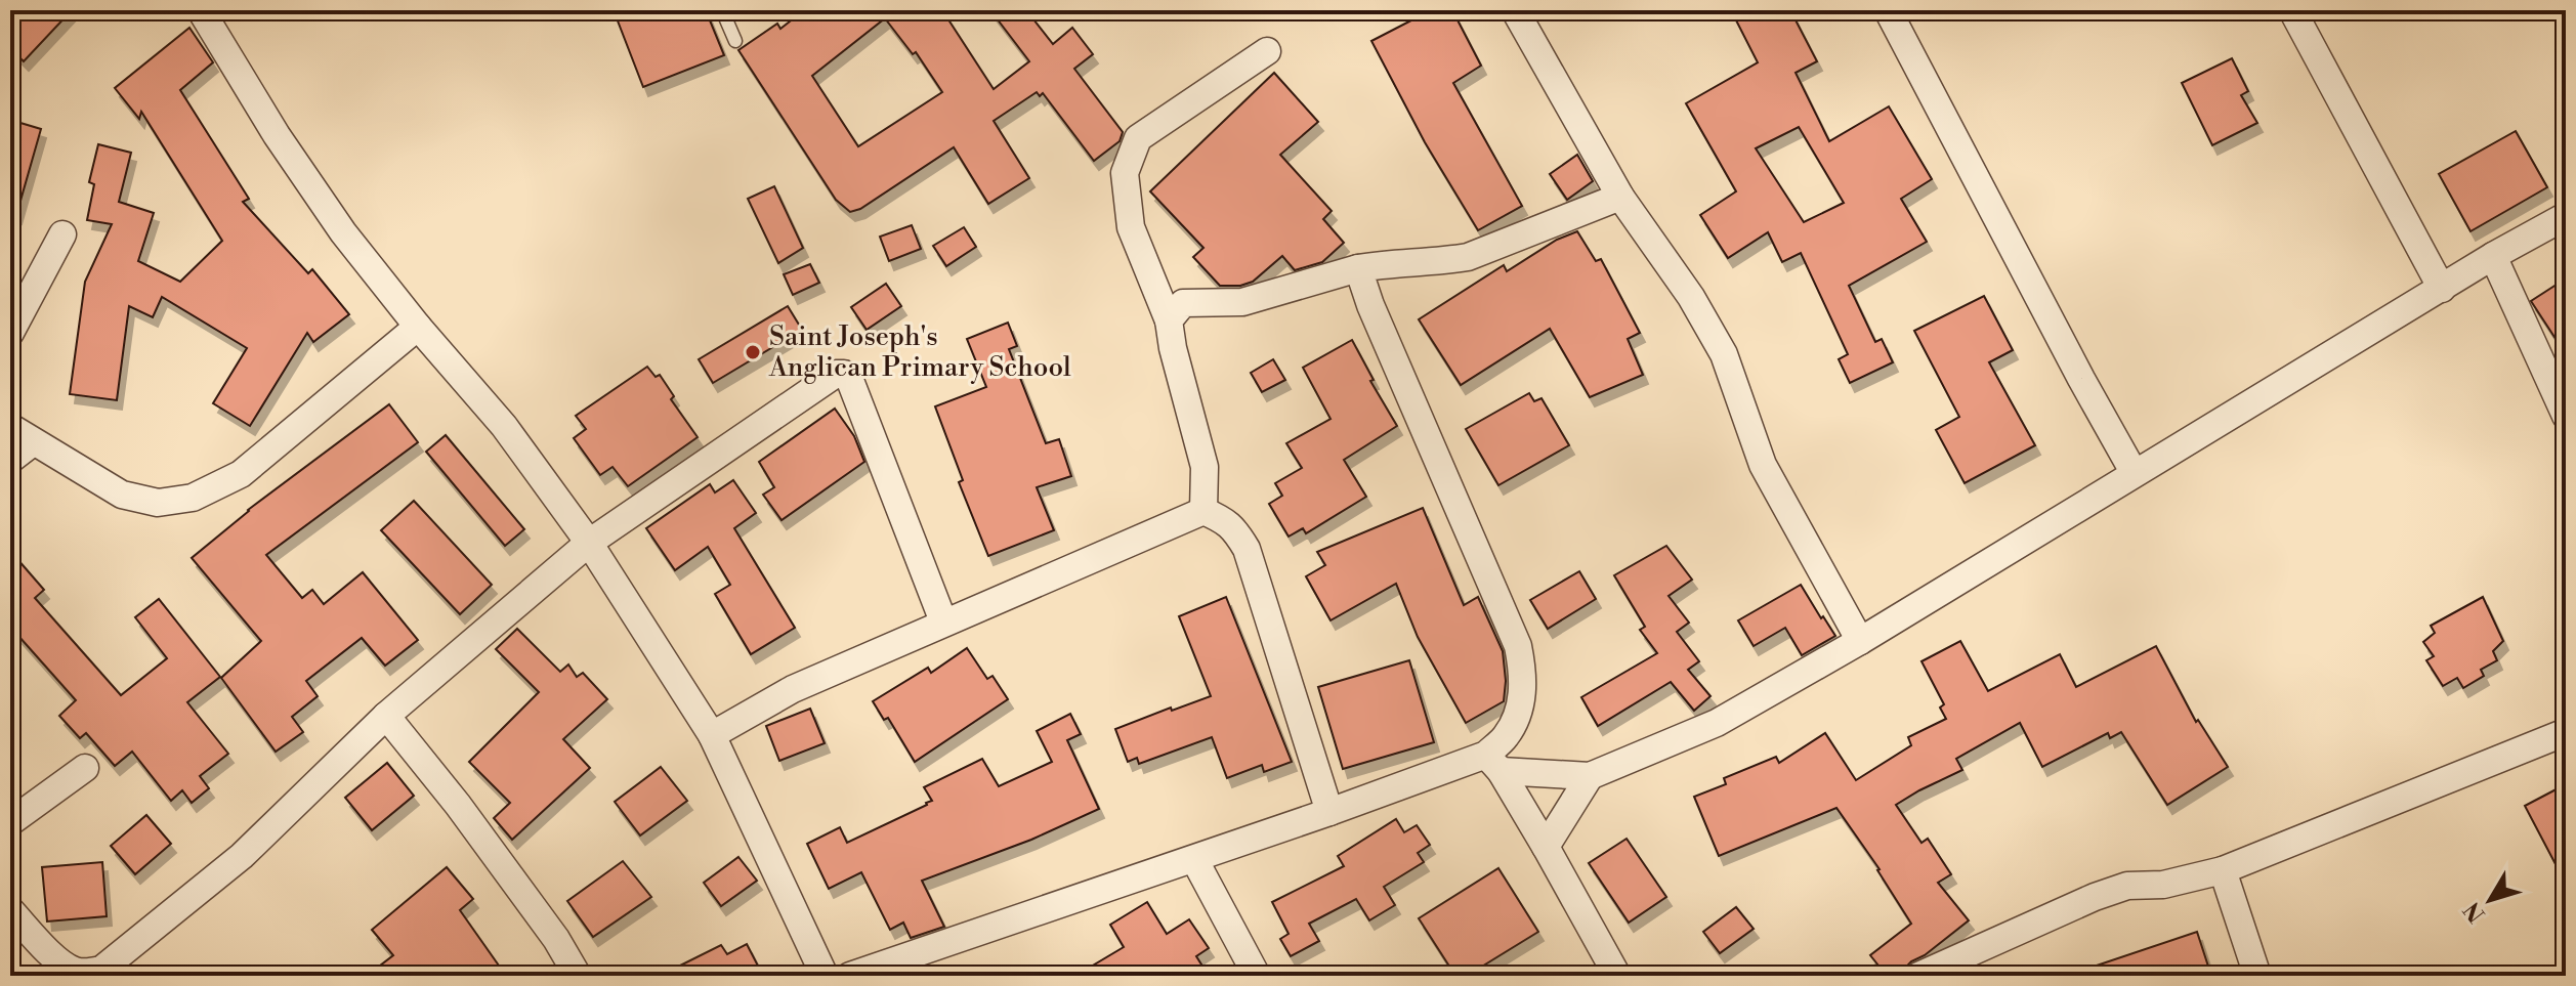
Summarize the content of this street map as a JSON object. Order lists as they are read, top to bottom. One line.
{"places":["Saint Joseph's Anglican Primary School"],"north":"bottom left"}
